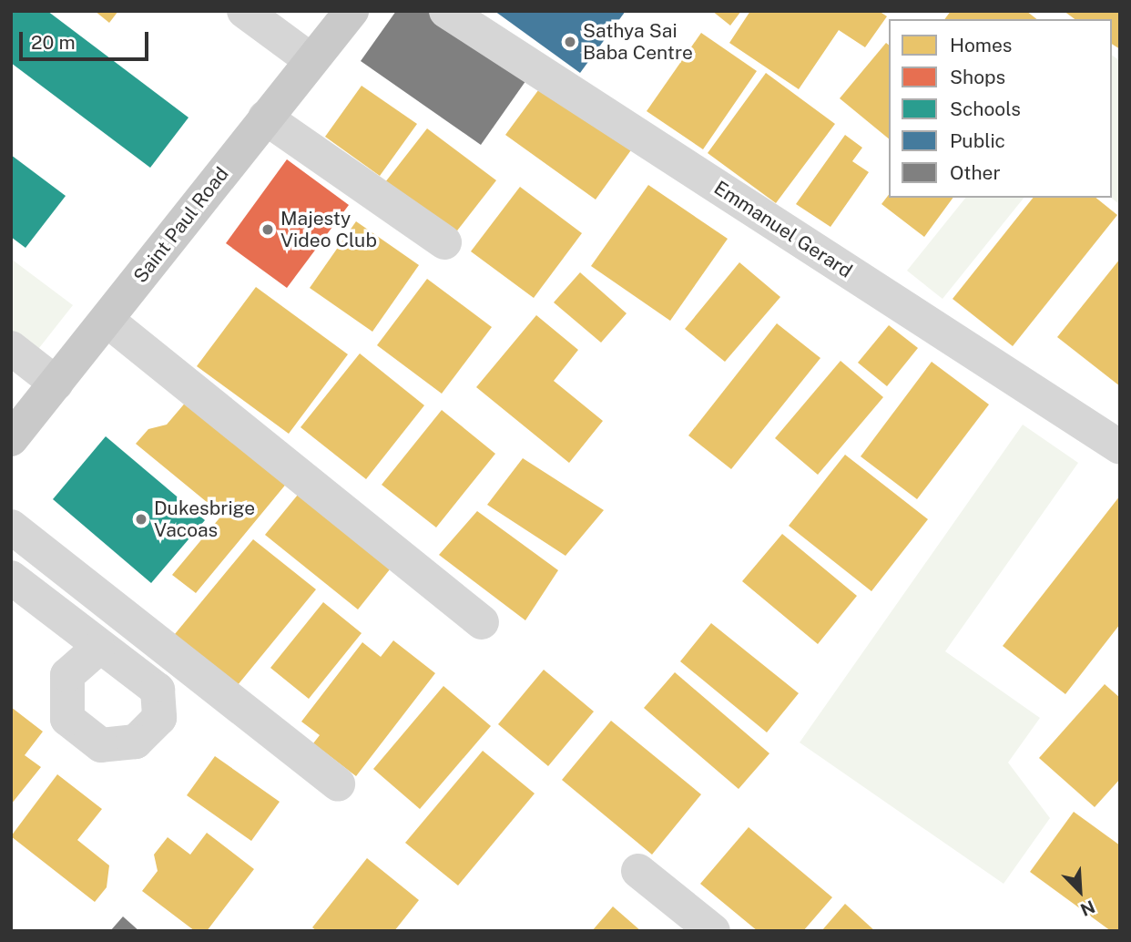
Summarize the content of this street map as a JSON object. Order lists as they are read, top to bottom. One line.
{"streets":{"main road":["Saint Paul Road"],"street":["Emmanuel Gerard"]},"places":["Sathya Sai Baba Centre","Majesty Video Club","Dukesbrige Vacoas"],"legend":["Homes","Shops","Schools","Public","Other"],"scale_bar":"20 m","north":"bottom right"}
